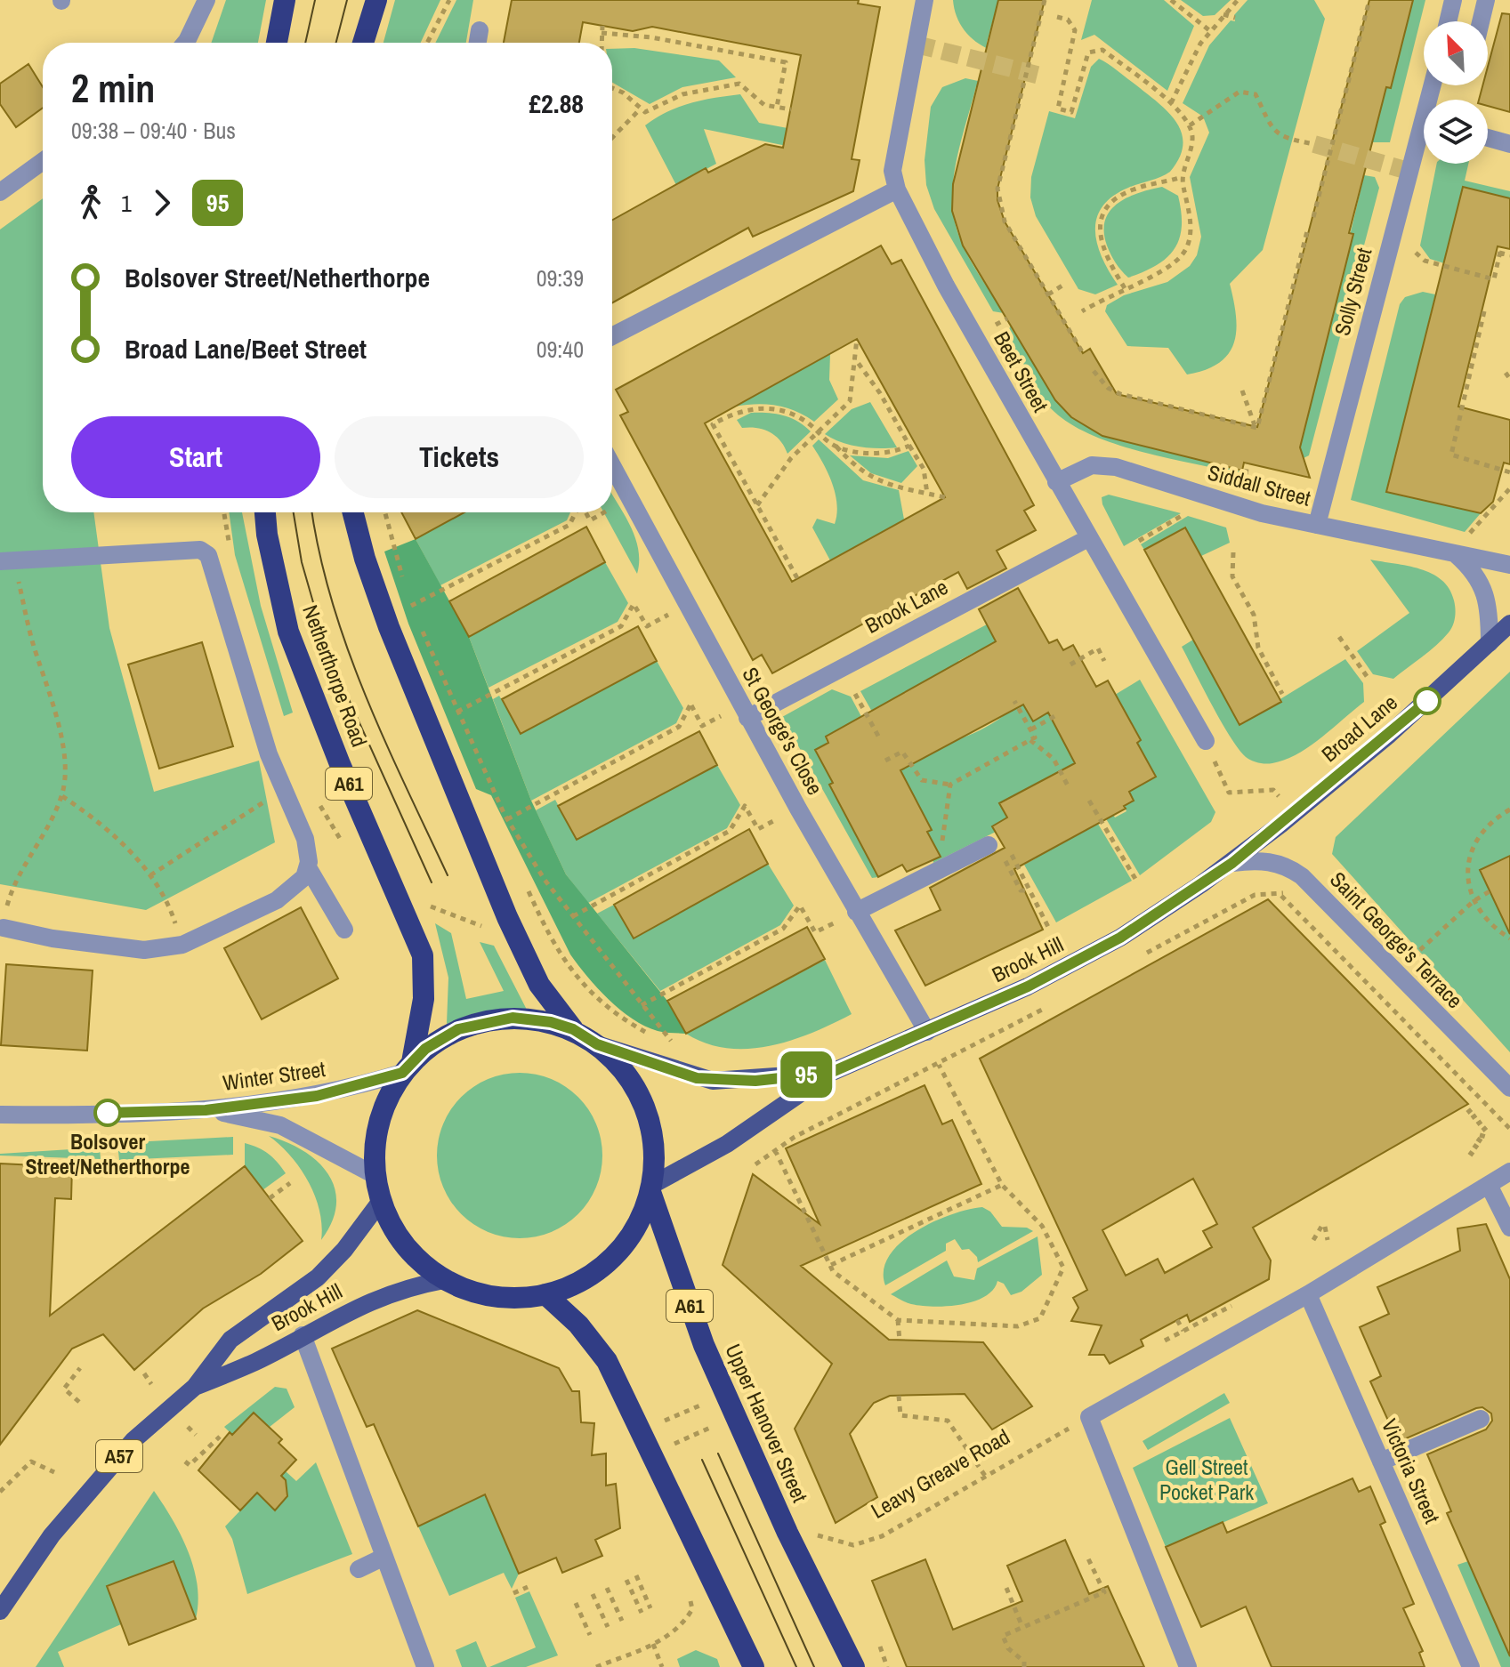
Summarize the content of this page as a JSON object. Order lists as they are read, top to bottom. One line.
{"streets":{"highway":["Netherthorpe Road","A61","Upper Hanover Street"],"main road":["Broad Lane","Brook Hill","A57"],"street":["Solly Street","Beet Street","Siddall Street","Brook Lane","St George's Close","Saint George's Terrace","Winter Street","Victoria Street"],"path":["Leavy Greave Road"]},"crossings":[["Solly Street","Siddall Street"],["Beet Street","Siddall Street"],["Beet Street","Brook Lane"],["Brook Lane","St George's Close"],["Netherthorpe Road","Winter Street"],["Broad Lane","Saint George's Terrace"],["Broad Lane","Brook Hill"],["St George's Close","Brook Hill"],["Saint George's Terrace","Brook Hill"],["Brook Hill","Upper Hanover Street"]],"parks":["Gell Street Pocket Park"],"places":["Bolsover Street/Netherthorpe"],"lines":["bus line 95"],"north":"top left","page":{"on_map":"95","heading":["2 min","09:38 – 09:40 · Bus","£2.88"],"legs":["1","95"],"list":[{"name":"Bolsover Street/Netherthorpe","value":"09:39"},{"name":"Broad Lane/Beet Street","value":"09:40"}],"buttons":["Start","Tickets"]}}
